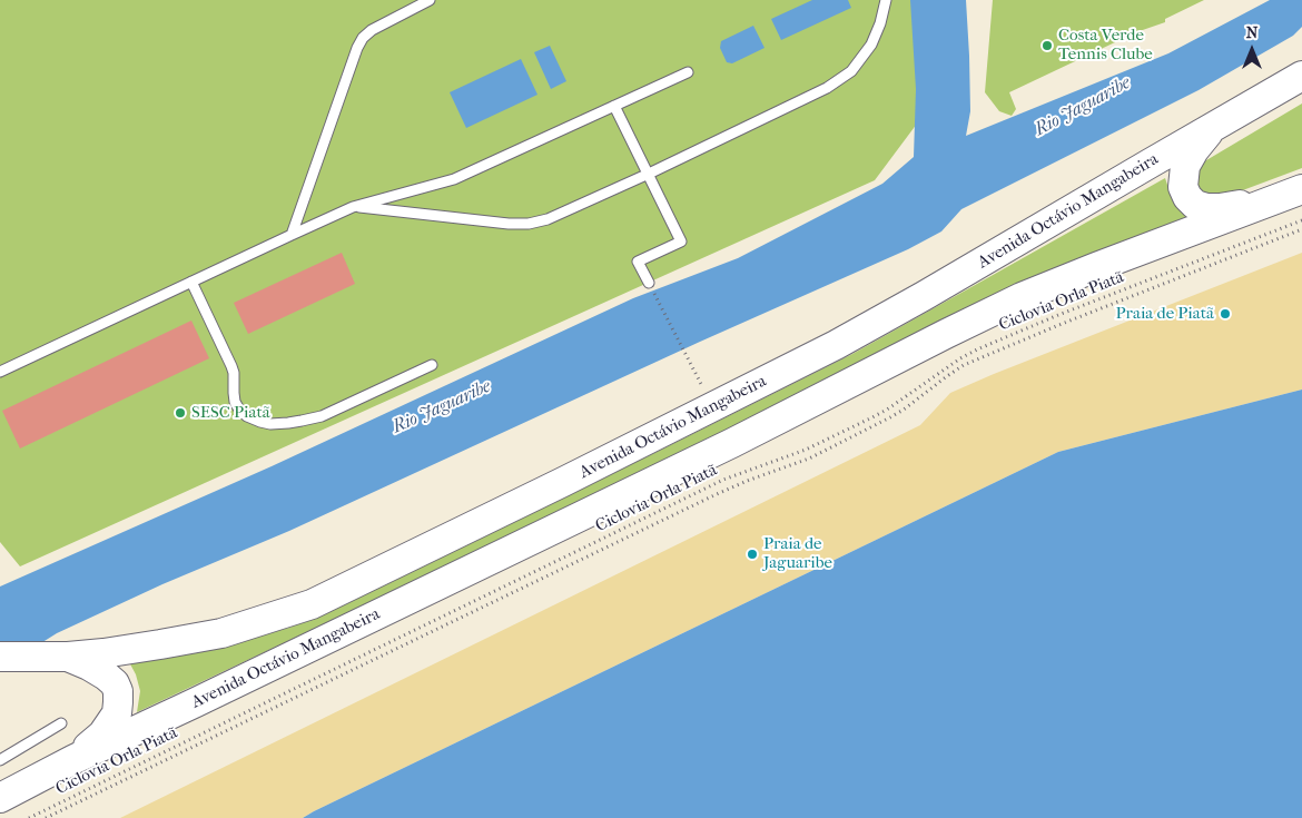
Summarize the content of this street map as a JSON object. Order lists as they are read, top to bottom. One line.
{"streets":{"main road":["Avenida Octávio Mangabeira"],"path":["Ciclovia Orla Piatã"]},"water":["Rio Jaguaribe"],"places":["Costa Verde Tennis Clube","Praia de Piatã","SESC Piatã","Praia de Jaguaribe"],"north":"top"}
